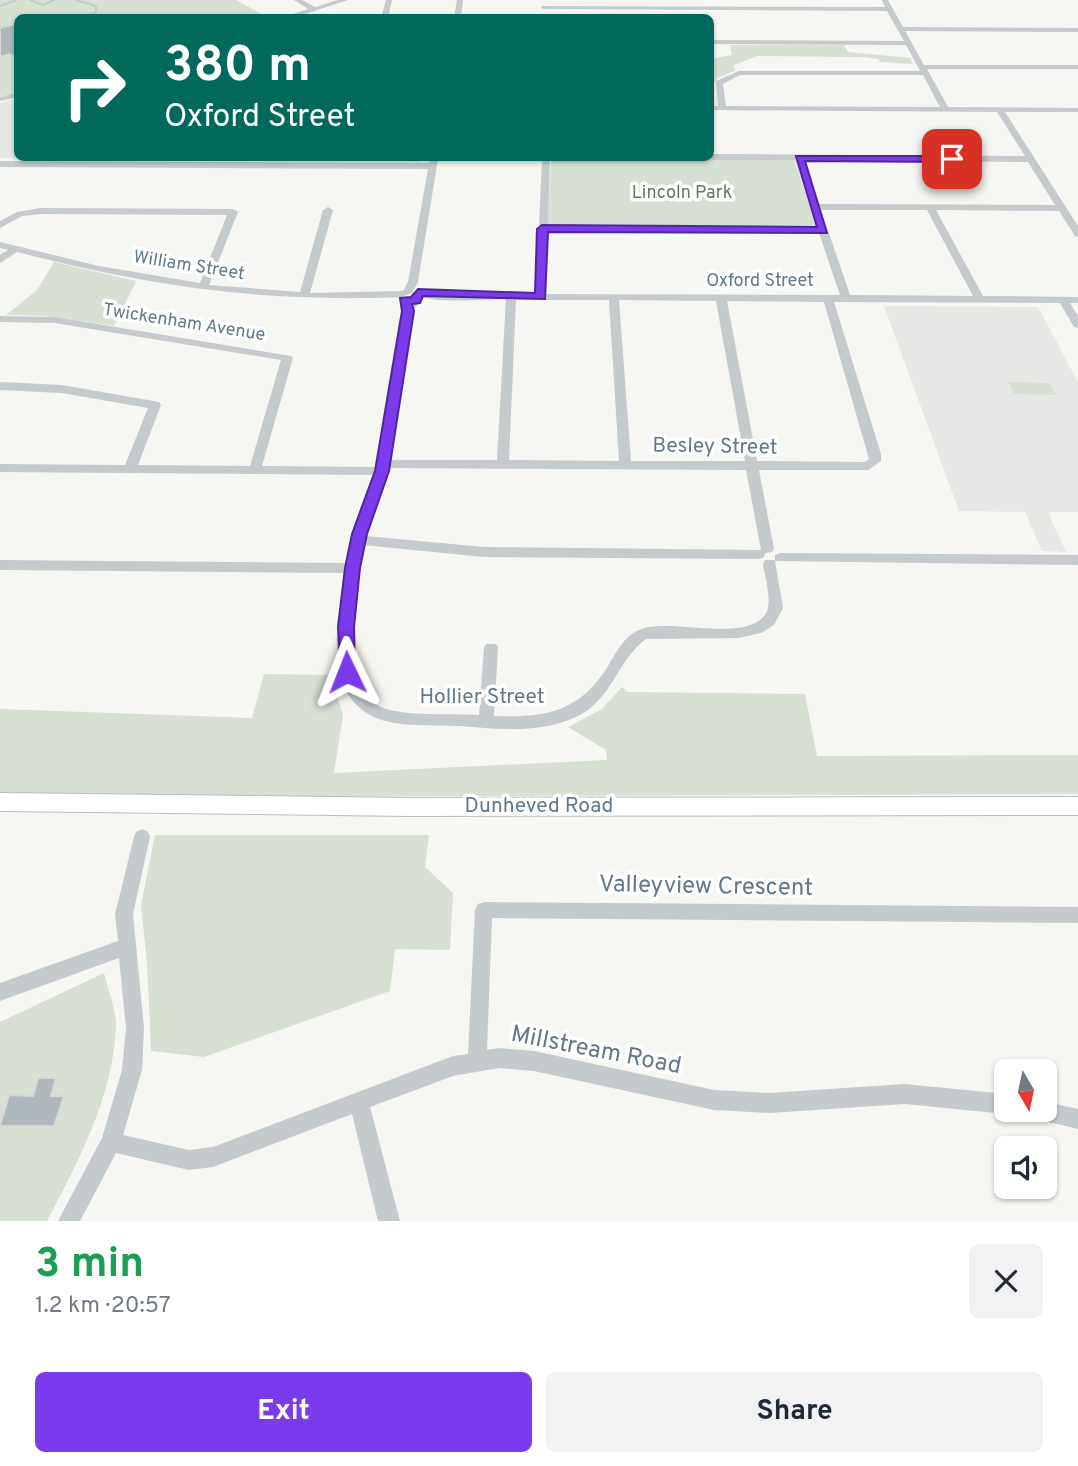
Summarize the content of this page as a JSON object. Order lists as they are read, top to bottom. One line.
{"streets":{"main road":["Dunheved Road"],"street":["William Street","Oxford Street","Twickenham Avenue","Besley Street","Hollier Street","Valleyview Crescent","Millstream Road"]},"crossings":[["William Street","Oxford Street"],["Oxford Street","Besley Street"],["Twickenham Avenue","Besley Street"],["Valleyview Crescent","Millstream Road"]],"parks":["Lincoln Park"],"north":"bottom","page":{"turn":["380 m","Oxford Street"],"heading":["3 min","1.2 km · 20:57"],"buttons":["Exit","Share"]}}
